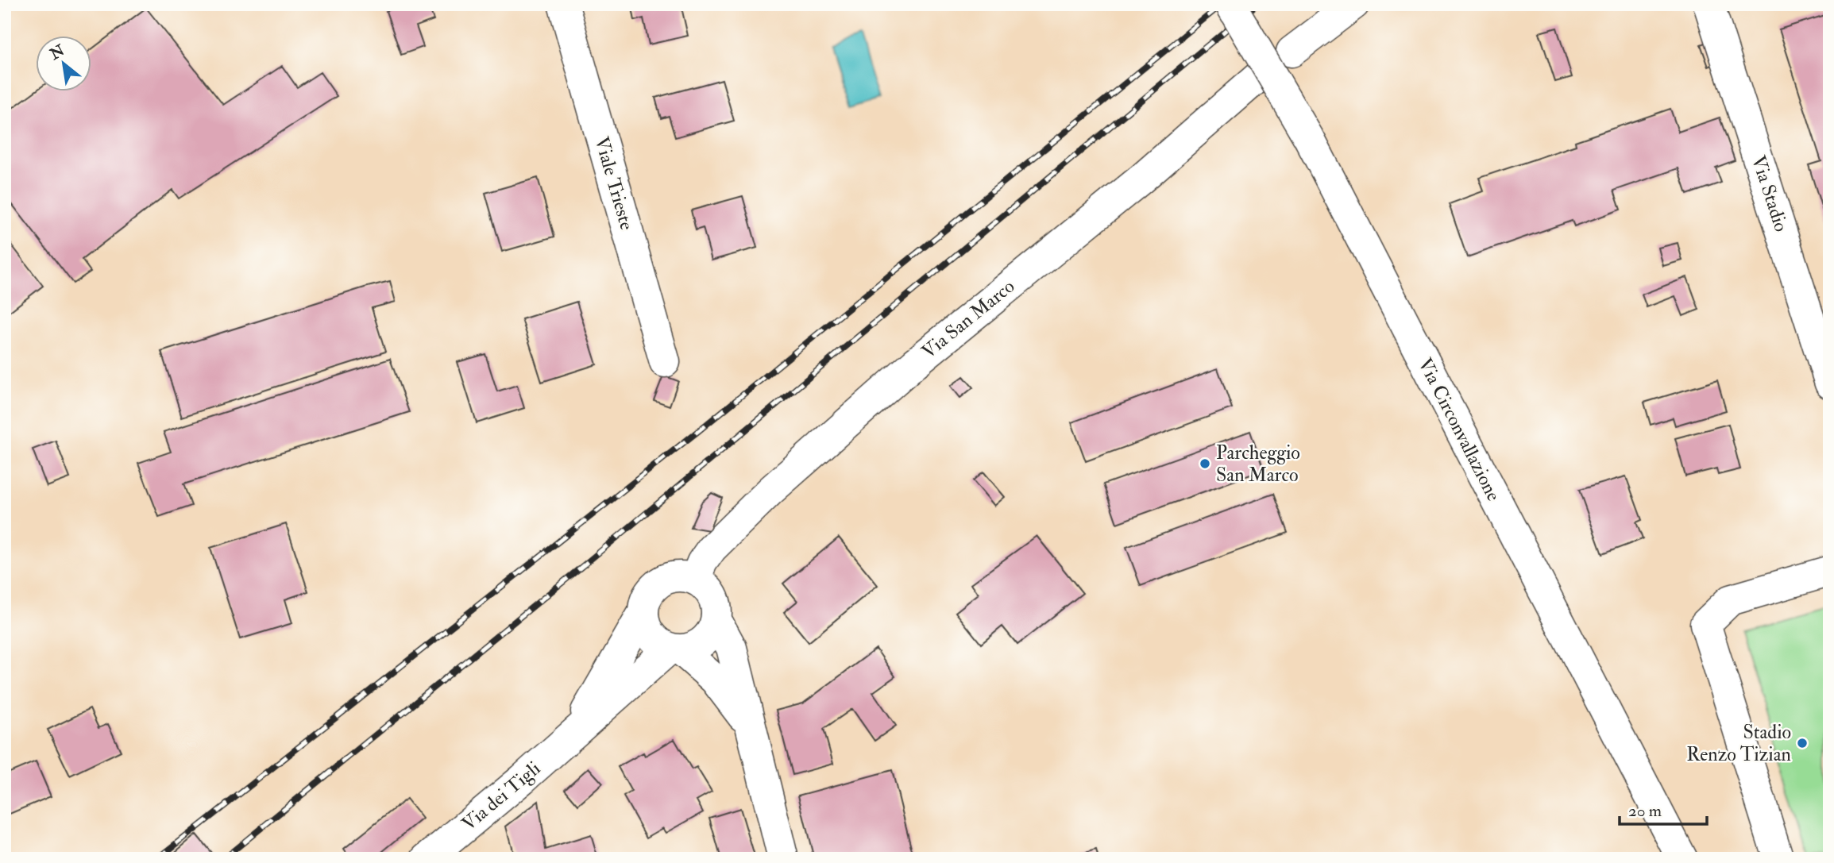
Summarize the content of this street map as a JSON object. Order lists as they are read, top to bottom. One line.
{"streets":{"street":["Viale Trieste","Via Stadio","Via San Marco","Via Circonvallazione","Via dei Tigli"]},"crossings":[["Via San Marco","Via dei Tigli"]],"places":["Parcheggio San Marco","Stadio Renzo Tizian"],"scale_bar":"20 m","north":"top left"}
